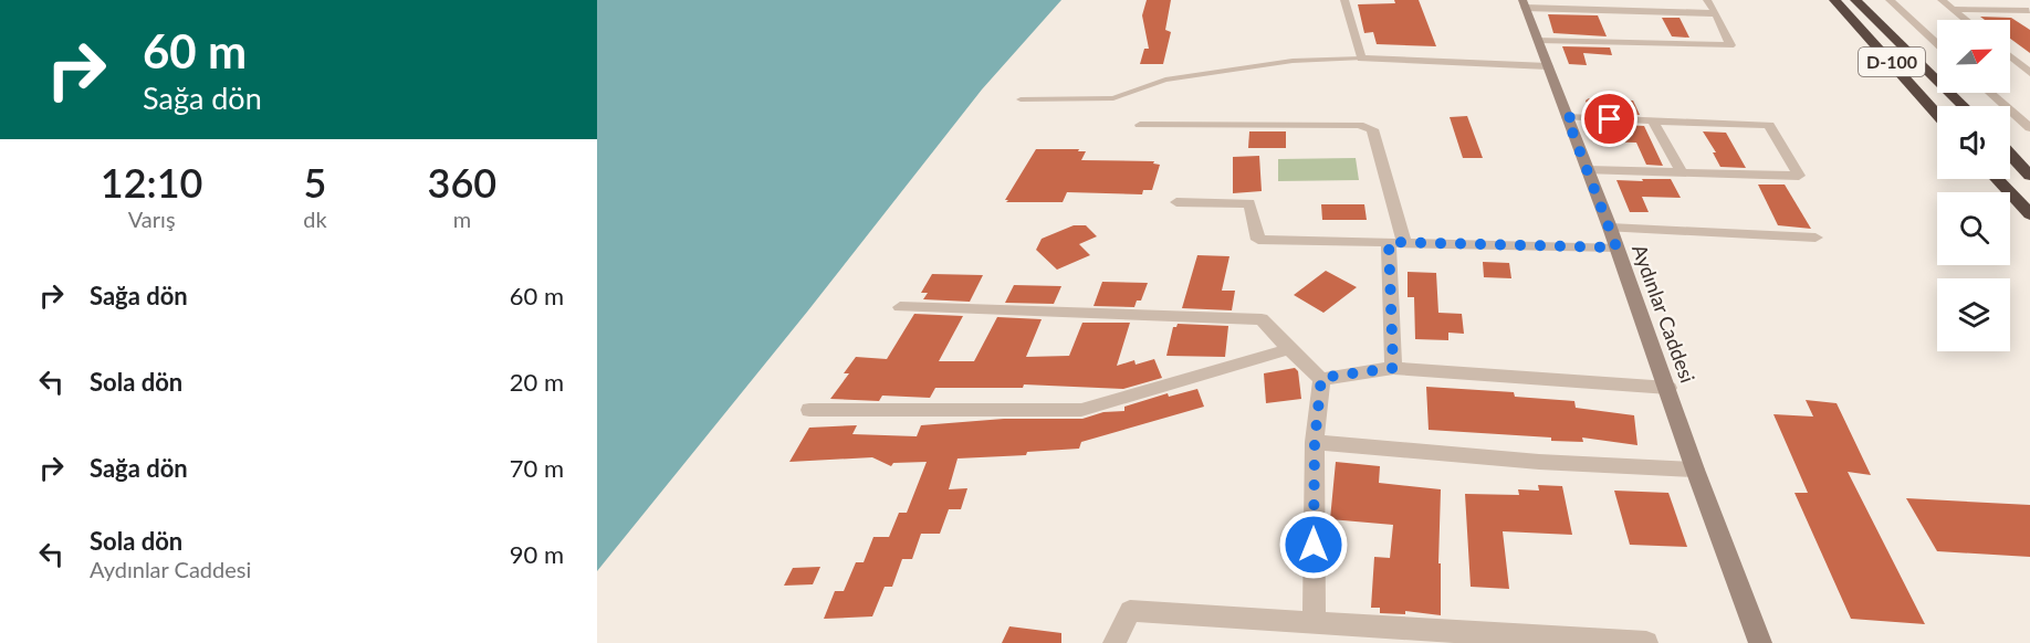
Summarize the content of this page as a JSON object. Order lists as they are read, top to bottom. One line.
{"streets":{"highway":["D-100"],"street":["Aydınlar Caddesi"]},"north":"top right","page":{"turn":["60 m","Sağa dön"],"eta":["12:10","Varış","5","dk","360","m"],"list":[{"name":"Sağa dön","value":"60 m"},{"name":"Sola dön","value":"20 m"},{"name":"Sağa dön","value":"70 m"},{"name":"Sola dön","note":"Aydınlar Caddesi","value":"90 m"}]}}
